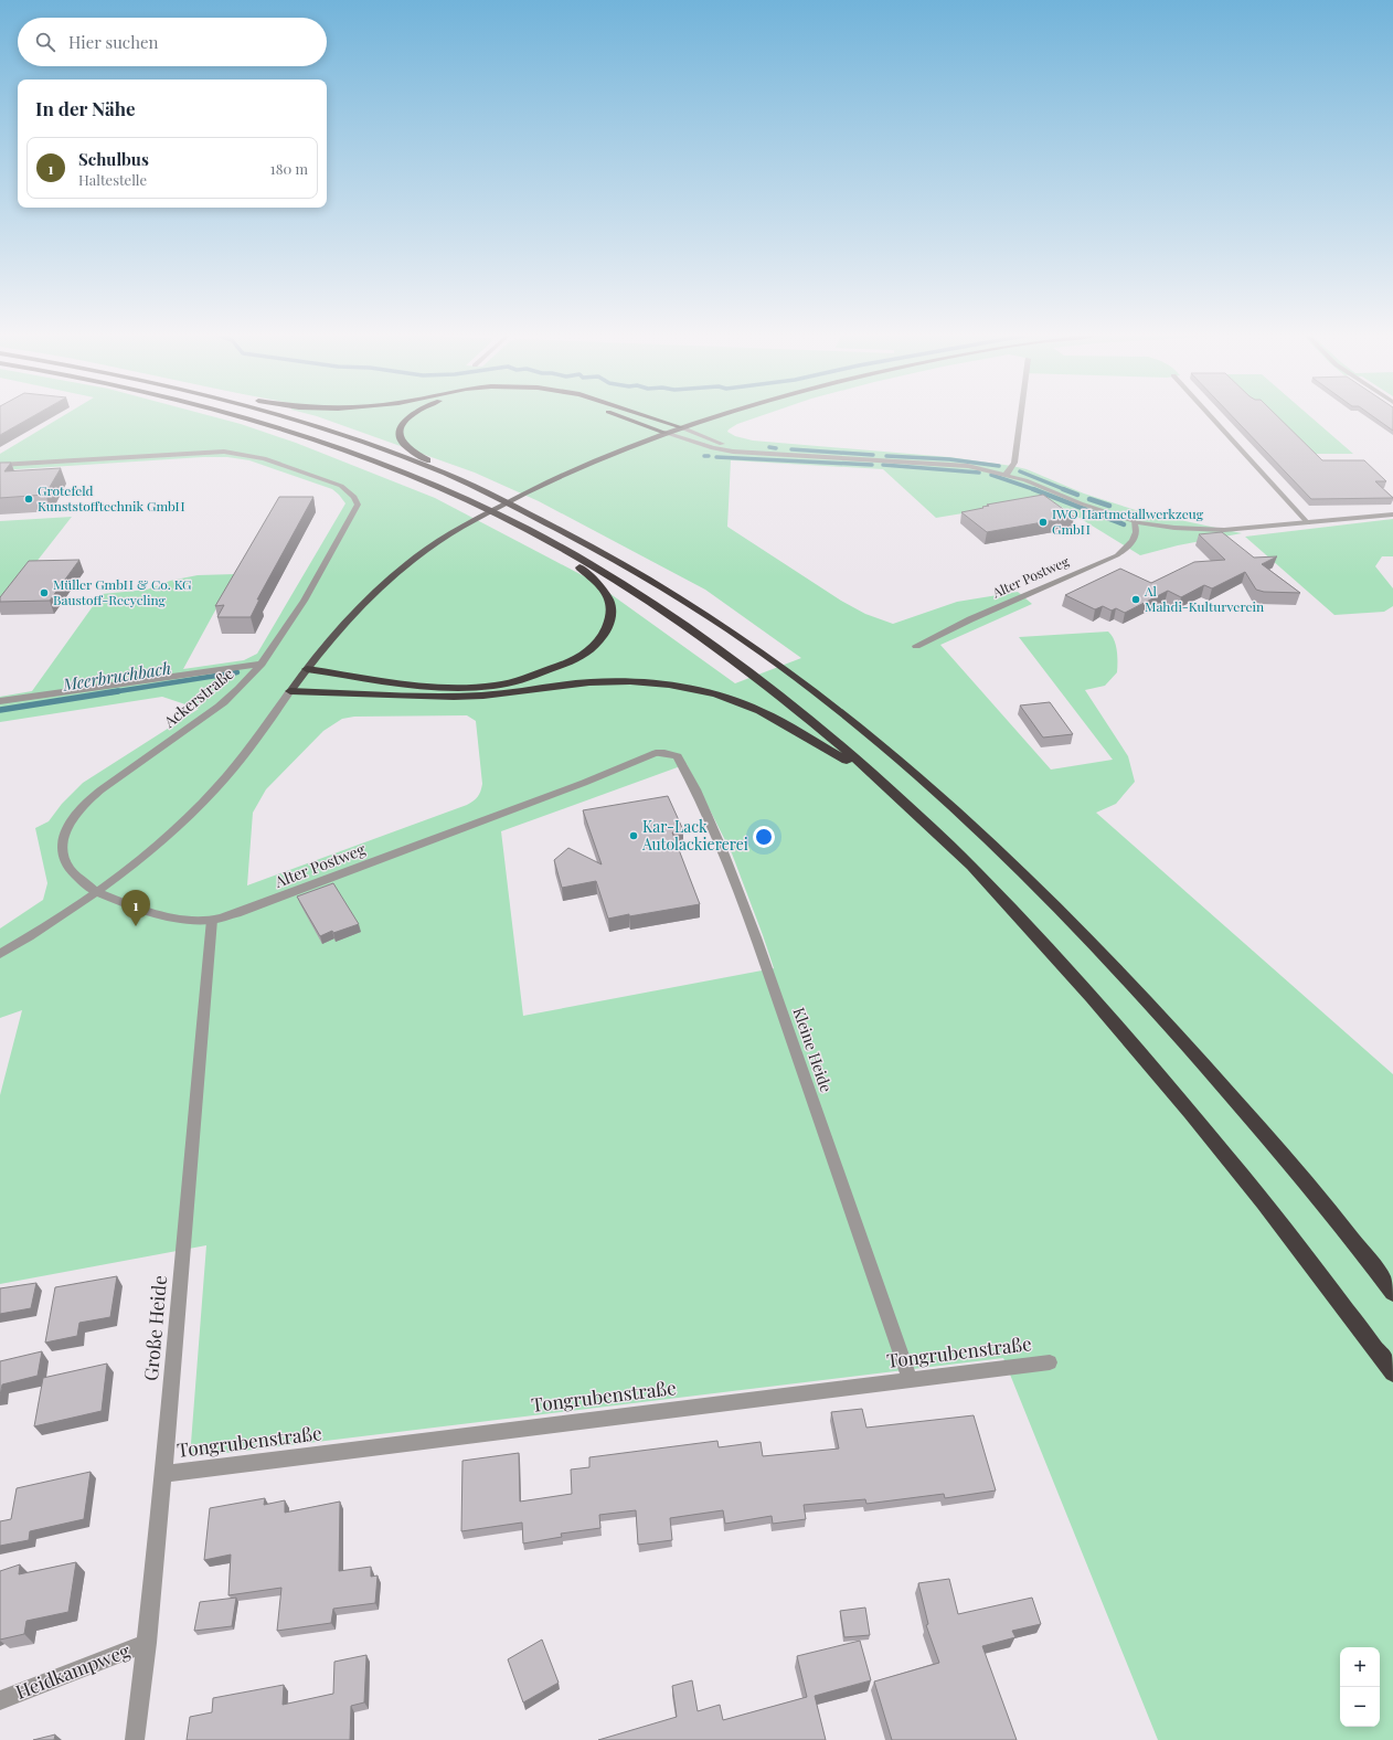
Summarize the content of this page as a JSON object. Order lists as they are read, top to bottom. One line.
{"streets":{"street":["Alter Postweg","Ackerstraße","Kleine Heide","Große Heide","Tongrubenstraße","Heidkampweg"]},"crossings":[["Alter Postweg","Ackerstraße"],["Alter Postweg","Kleine Heide"],["Alter Postweg","Große Heide"],["Kleine Heide","Tongrubenstraße"],["Große Heide","Tongrubenstraße"],["Große Heide","Heidkampweg"]],"water":["Meerbruchbach"],"places":["Grotefeld Kunststofftechnik GmbH","IWO Hartmetallwerkzeug GmbH","Müller GmbH & Co. KG Baustoff-Recycling","Al Mahdi-Kulturverein","Kar-Lack Autolackiererei"],"page":{"search":"Hier suchen","heading":"In der Nähe","list":[{"mark":"1","name":"Schulbus","note":"Haltestelle","value":"180 m"}],"pins":"1","map_buttons":["+","−"]}}
